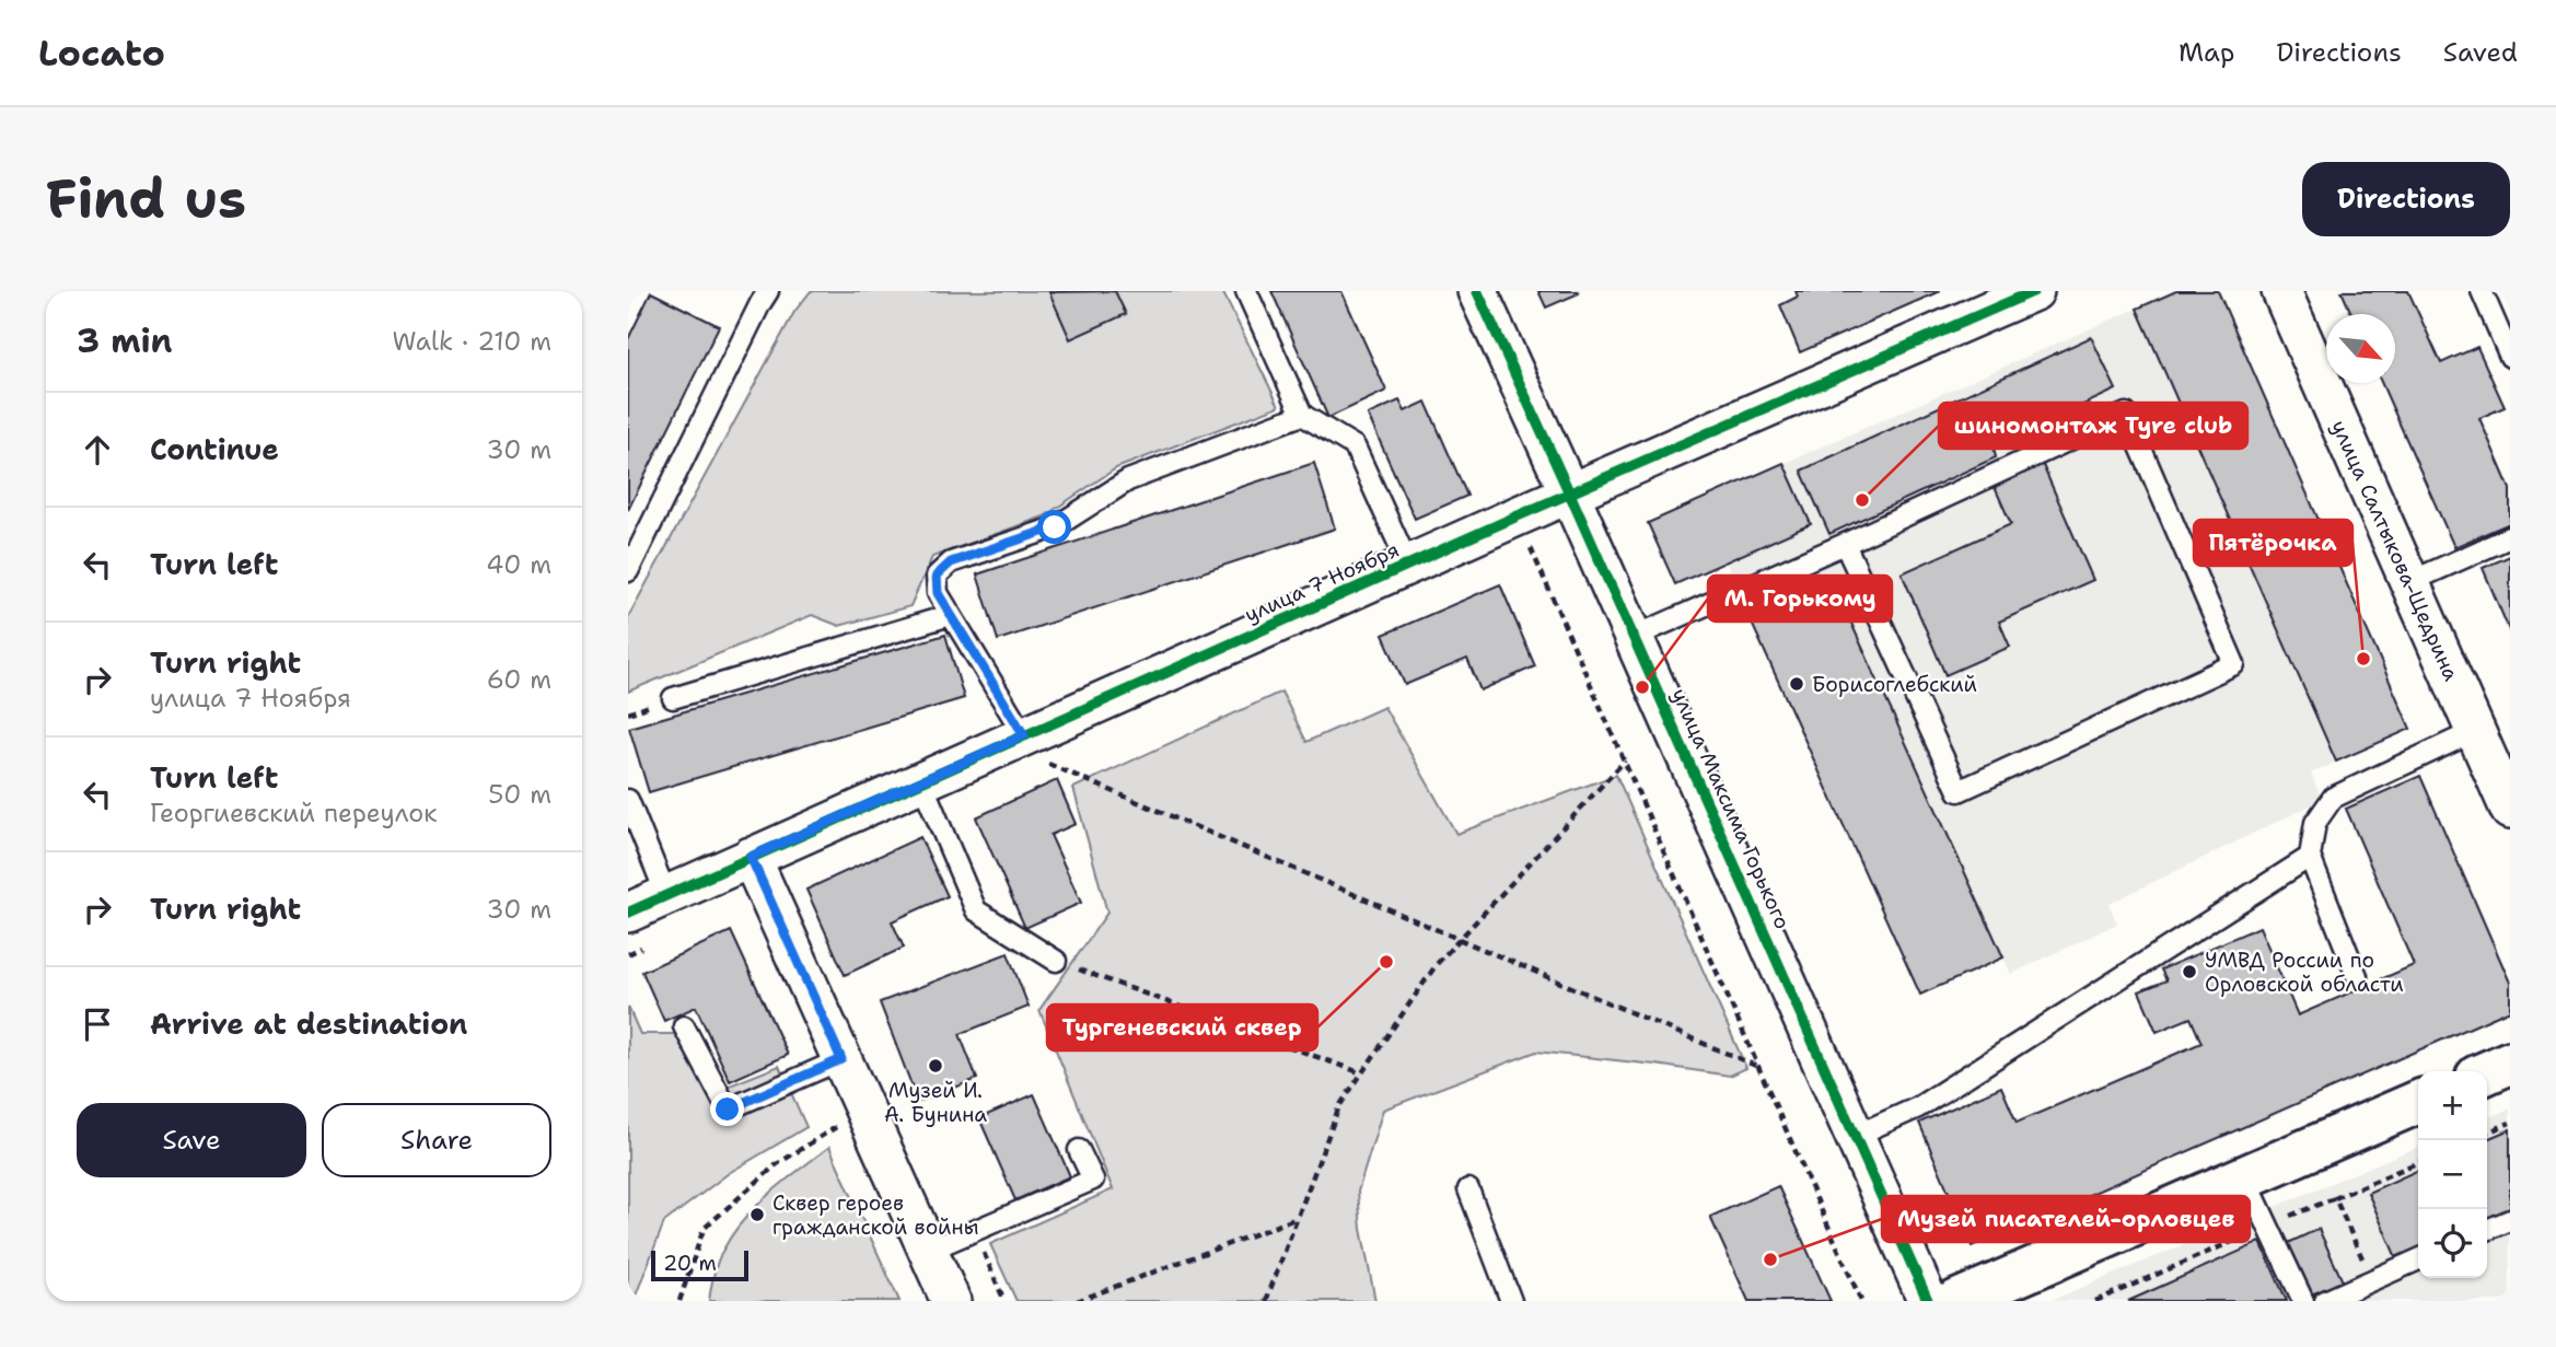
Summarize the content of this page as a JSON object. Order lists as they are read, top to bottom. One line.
{"streets":{"street":["улица Салтыкова-Щедрина","улица 7 Ноября","улица Максима Горького"]},"crossings":[["улица 7 Ноября","улица Максима Горького"]],"places":["шиномонтаж Tyre club","Пятёрочка","Борисоглебский","М. Горькому","Тургеневский сквер","УМВД России по Орловской области","Музей И. А. Бунина","Сквер героев гражданской войны","Музей писателей-орловцев"],"scale_bar":"20 m","north":"bottom right","page":{"header":"Locato","nav":["Map","Directions","Saved"],"buttons":["Directions",["Save","Share"]],"title":"Find us","heading":["3 min","Walk · 210 m"],"list":[["Continue","30 m"],["Turn left","40 m"],["Turn right","улица 7 Ноября","60 m"],["Turn left","Георгиевский переулок","50 m"],["Turn right","30 m"],"Arrive at destination"],"map_buttons":["+","−"],"scale":"20 m"}}
